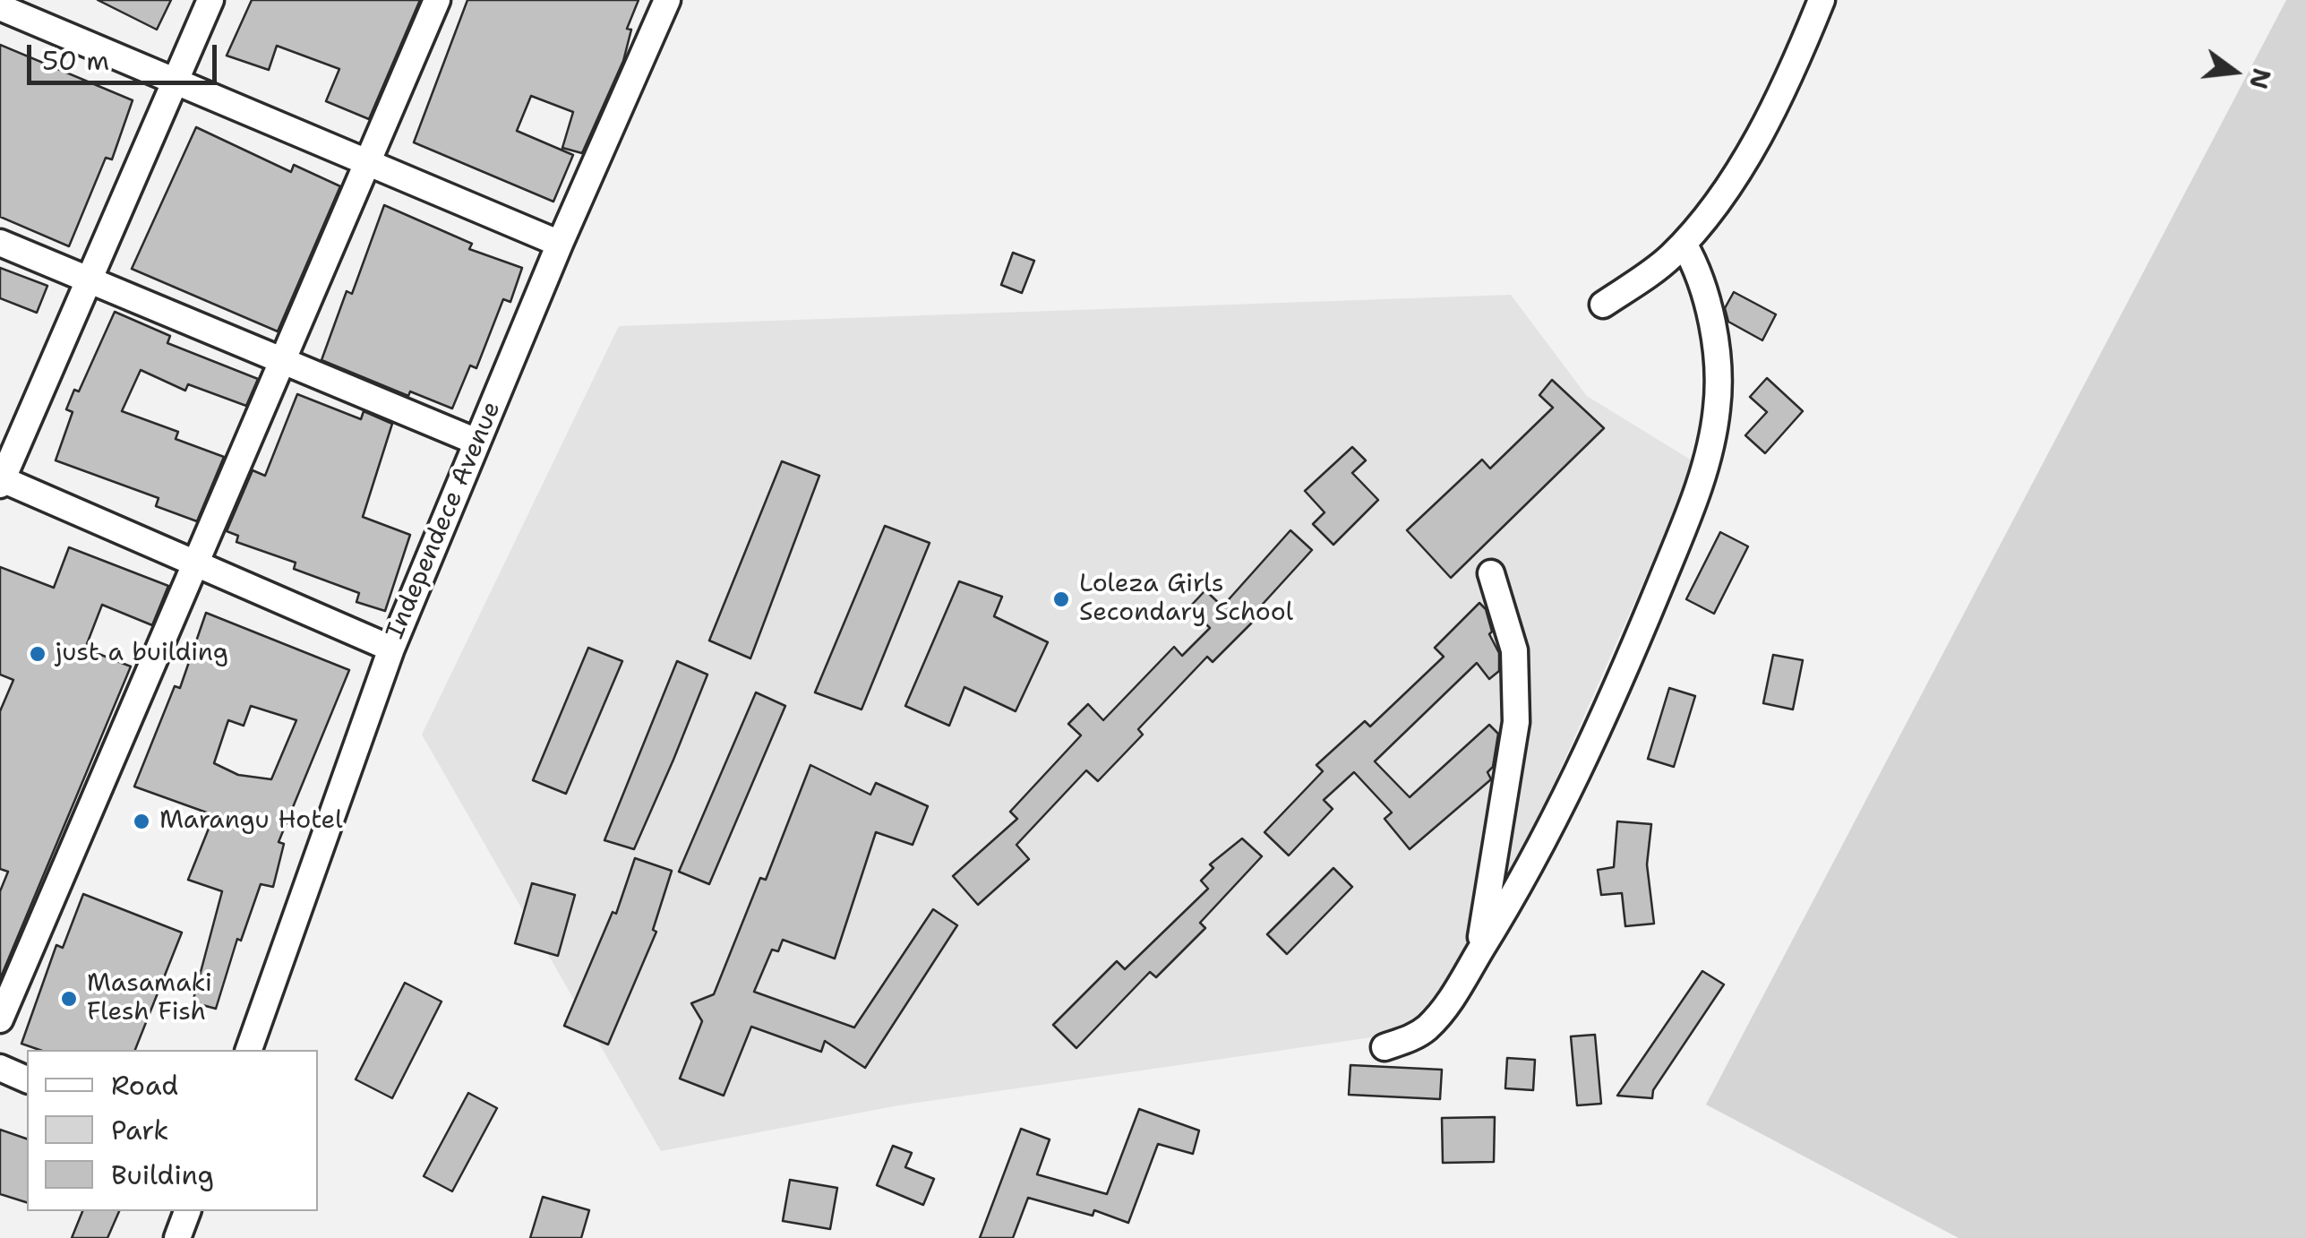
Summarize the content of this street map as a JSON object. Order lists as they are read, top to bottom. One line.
{"streets":{"street":["Independece Avenue"]},"places":["Loleza Girls Secondary School","just a building","Marangu Hotel","Masamaki Flesh Fish"],"legend":["Road","Park","Building"],"scale_bar":"50 m","north":"right"}
